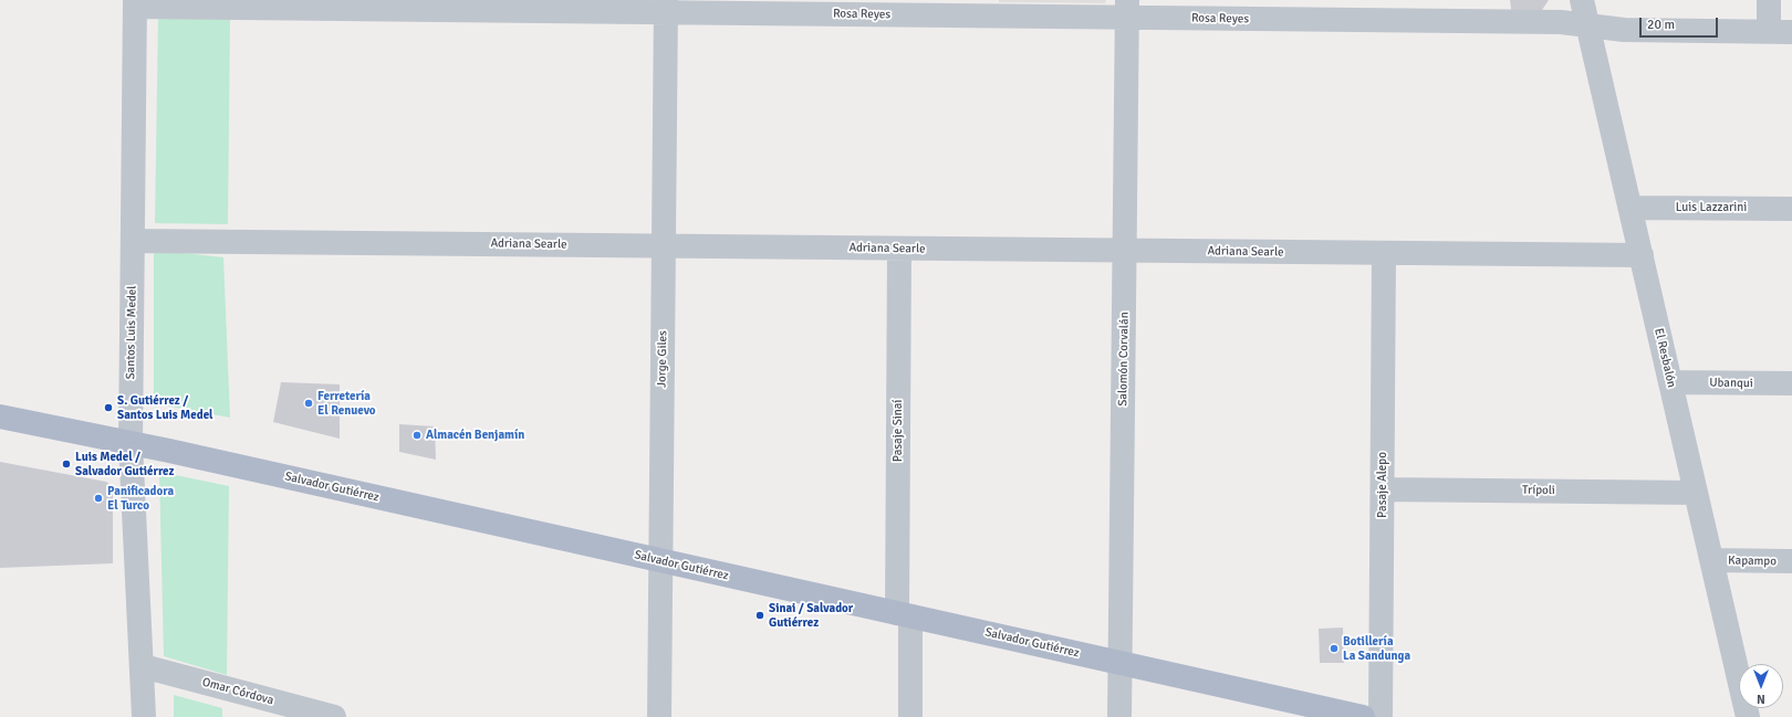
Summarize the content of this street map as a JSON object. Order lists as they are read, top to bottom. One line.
{"streets":{"main road":["Salvador Gutiérrez"],"street":["Rosa Reyes","Luis Lazzarini","Adriana Searle","Santos Luis Medel","El Resbalón","Jorge Giles","Salomón Corvalán","Ubanqui","Pasaje Sinaí","Pasaje Alepo","Trípoli","Kapampo","Omar Córdova"]},"crossings":[["Rosa Reyes","Santos Luis Medel"],["Rosa Reyes","El Resbalón"],["Rosa Reyes","Jorge Giles"],["Rosa Reyes","Salomón Corvalán"],["Luis Lazzarini","El Resbalón"],["Adriana Searle","Santos Luis Medel"],["Adriana Searle","El Resbalón"],["Adriana Searle","Jorge Giles"],["Adriana Searle","Salomón Corvalán"],["Adriana Searle","Pasaje Sinaí"],["Adriana Searle","Pasaje Alepo"],["Santos Luis Medel","Salvador Gutiérrez"],["Santos Luis Medel","Omar Córdova"],["El Resbalón","Ubanqui"],["El Resbalón","Trípoli"],["El Resbalón","Kapampo"],["Jorge Giles","Salvador Gutiérrez"],["Salomón Corvalán","Salvador Gutiérrez"],["Pasaje Sinaí","Salvador Gutiérrez"],["Pasaje Alepo","Trípoli"]],"places":["Ferretería El Renuevo","S. Gutiérrez / Santos Luis Medel","Almacén Benjamín","Luis Medel / Salvador Gutiérrez","Panificadora El Turco","Sinai / Salvador Gutiérrez","Botillería La Sandunga"],"scale_bar":"20 m","north":"bottom"}
